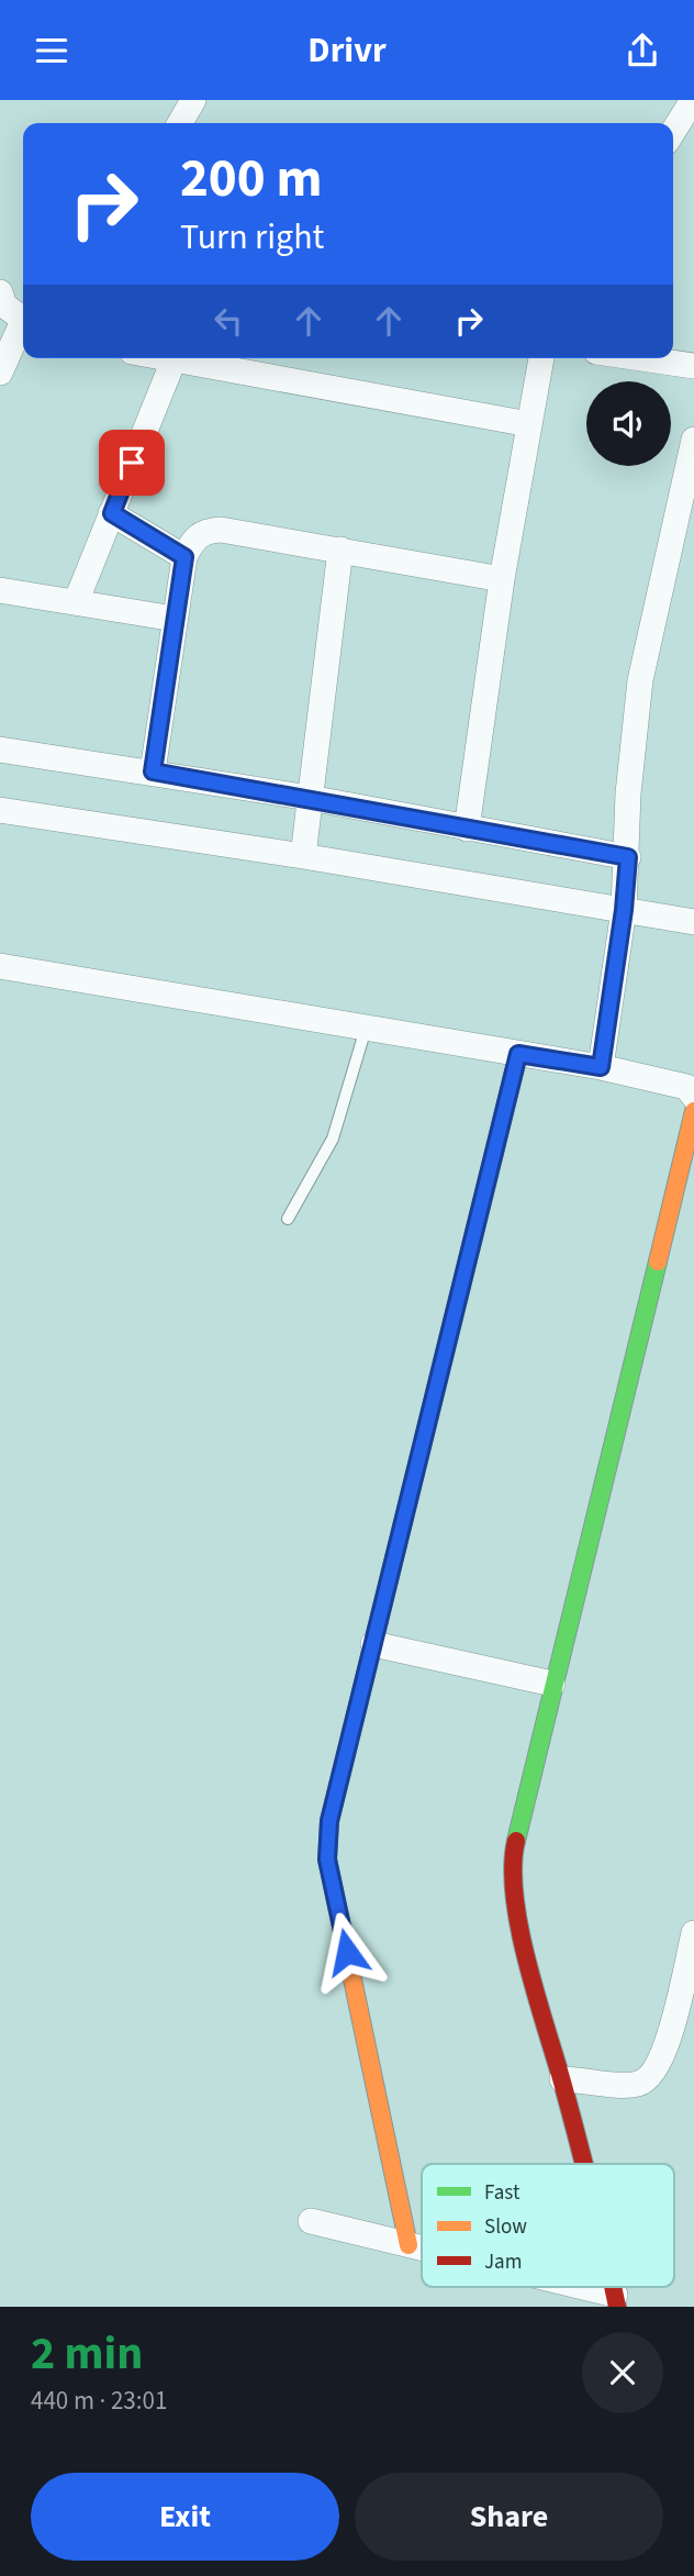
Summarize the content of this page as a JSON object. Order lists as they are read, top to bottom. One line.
{"legend":["Fast","Slow","Jam"],"page":{"header":"Drivr","turn":["200 m","Turn right"],"heading":["2 min","440 m · 23:01"],"buttons":["Exit","Share"]}}
